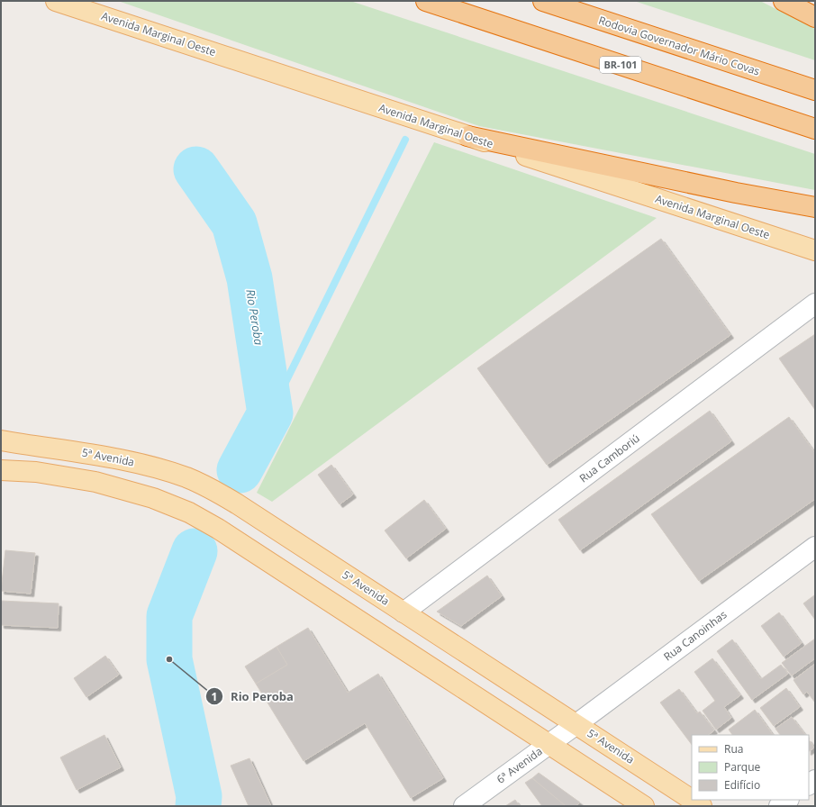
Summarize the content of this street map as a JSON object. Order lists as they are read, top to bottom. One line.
{"streets":{"highway":["Rodovia Governador Mário Covas","BR-101"],"main road":["Avenida Marginal Oeste","5ª Avenida"],"street":["Rua Camboriú","Rua Canoinhas","6ª Avenida"]},"crossings":[["5ª Avenida","Rua Camboriú"],["5ª Avenida","Rua Canoinhas"],["5ª Avenida","6ª Avenida"],["Rua Canoinhas","6ª Avenida"]],"water":["Rio Peroba"],"places":["Rio Peroba"],"legend":["Rua","Parque","Edifício"]}
